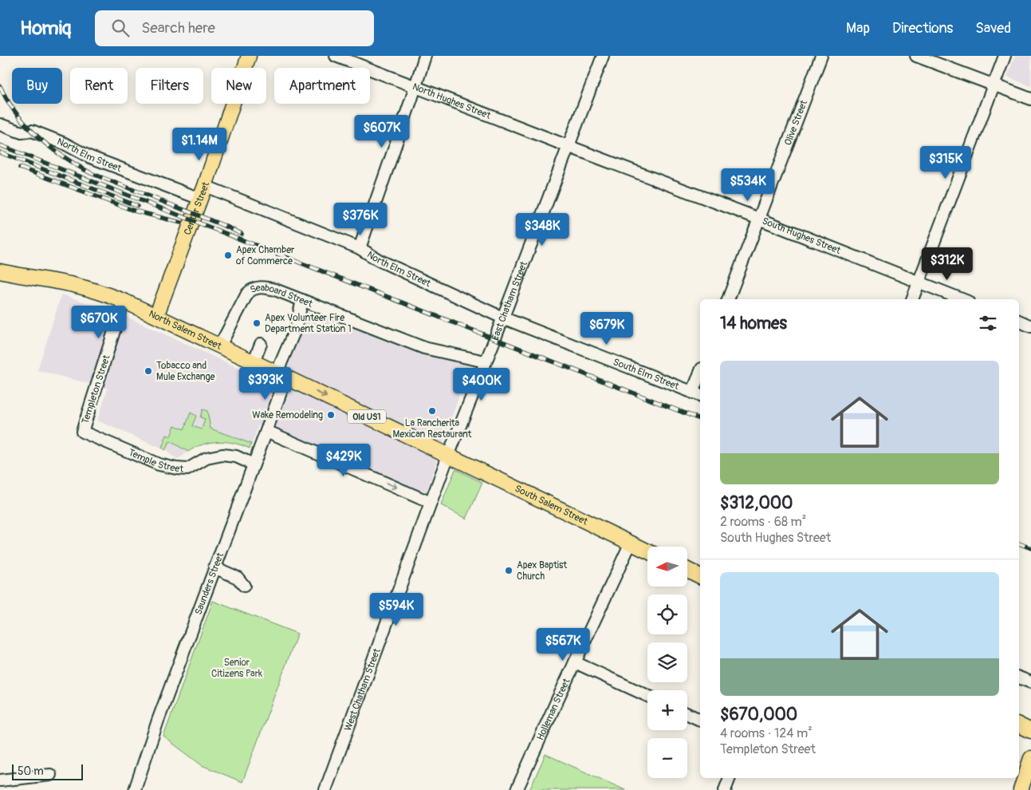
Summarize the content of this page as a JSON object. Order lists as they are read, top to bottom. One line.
{"streets":{"main road":["Center Street","North Salem Street","Old US1","South Salem Street"],"street":["North Hughes Street","Olive Street","North Elm Street","South Hughes Street","Seaboard Street","East Chatham Street","South Elm Street","Templeton Street","Temple Street","Saunders Street","West Chatham Street","Holleman Street"]},"crossings":[["North Hughes Street","South Hughes Street"],["North Hughes Street","East Chatham Street"],["Olive Street","South Hughes Street"],["North Elm Street","Center Street"],["North Elm Street","East Chatham Street"],["North Elm Street","South Elm Street"],["Center Street","North Salem Street"],["South Hughes Street","East Chatham Street"],["Seaboard Street","East Chatham Street"],["Seaboard Street","North Salem Street"],["Seaboard Street","Saunders Street"],["East Chatham Street","North Salem Street"],["East Chatham Street","South Elm Street"],["East Chatham Street","South Salem Street"],["East Chatham Street","West Chatham Street"],["North Salem Street","Templeton Street"],["North Salem Street","South Salem Street"],["North Salem Street","Saunders Street"],["North Salem Street","West Chatham Street"],["Templeton Street","Temple Street"],["Temple Street","Saunders Street"],["South Salem Street","West Chatham Street"],["South Salem Street","Holleman Street"]],"one_way":["North Salem Street"],"parks":["Senior Citizens Park"],"places":["Apex Chamber of Commerce","Apex Volunteer Fire Department Station 1","Tobacco and Mule Exchange","La Rancherita Mexican Restaurant","Wake Remodeling","Apex Baptist Church"],"scale_bar":"50 m","north":"left","page":{"header":"Homiq","search":"Search here","nav":["Map","Directions","Saved"],"chip":["Buy","Rent","Filters","New","Apartment"],"price":["$607K","$1.14M","$315K","$534K","$376K","$348K","$312K","$670K","$679K","$393K","$400K","$429K","$594K","$567K"],"heading":"14 homes","list":[{"name":"$312,000","note":"2 rooms · 68 m² · South Hughes Street"},{"name":"$670,000","note":"4 rooms · 124 m² · Templeton Street"}],"map_buttons":["+","−"],"scale":"50 m"}}
